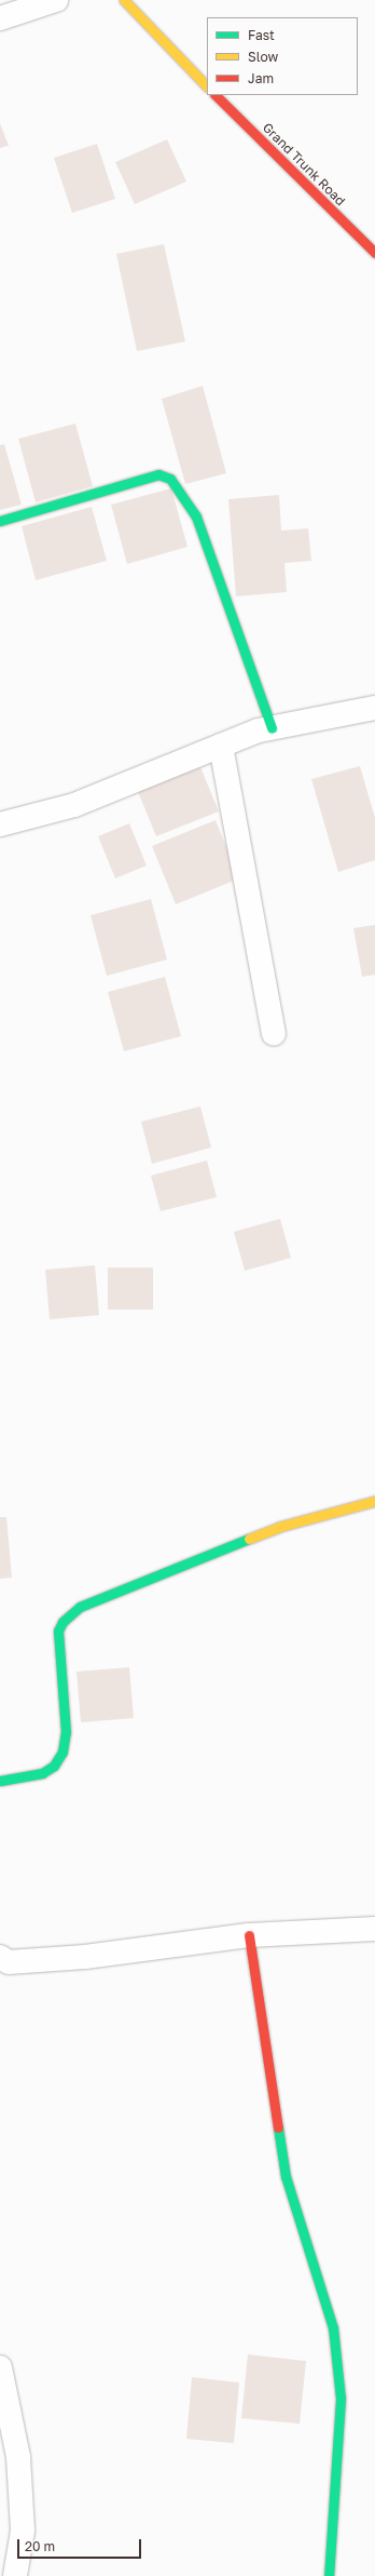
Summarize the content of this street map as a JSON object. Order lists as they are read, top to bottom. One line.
{"streets":{"street":["Grand Trunk Road"]},"legend":["Fast","Slow","Jam"],"scale_bar":"20 m"}
